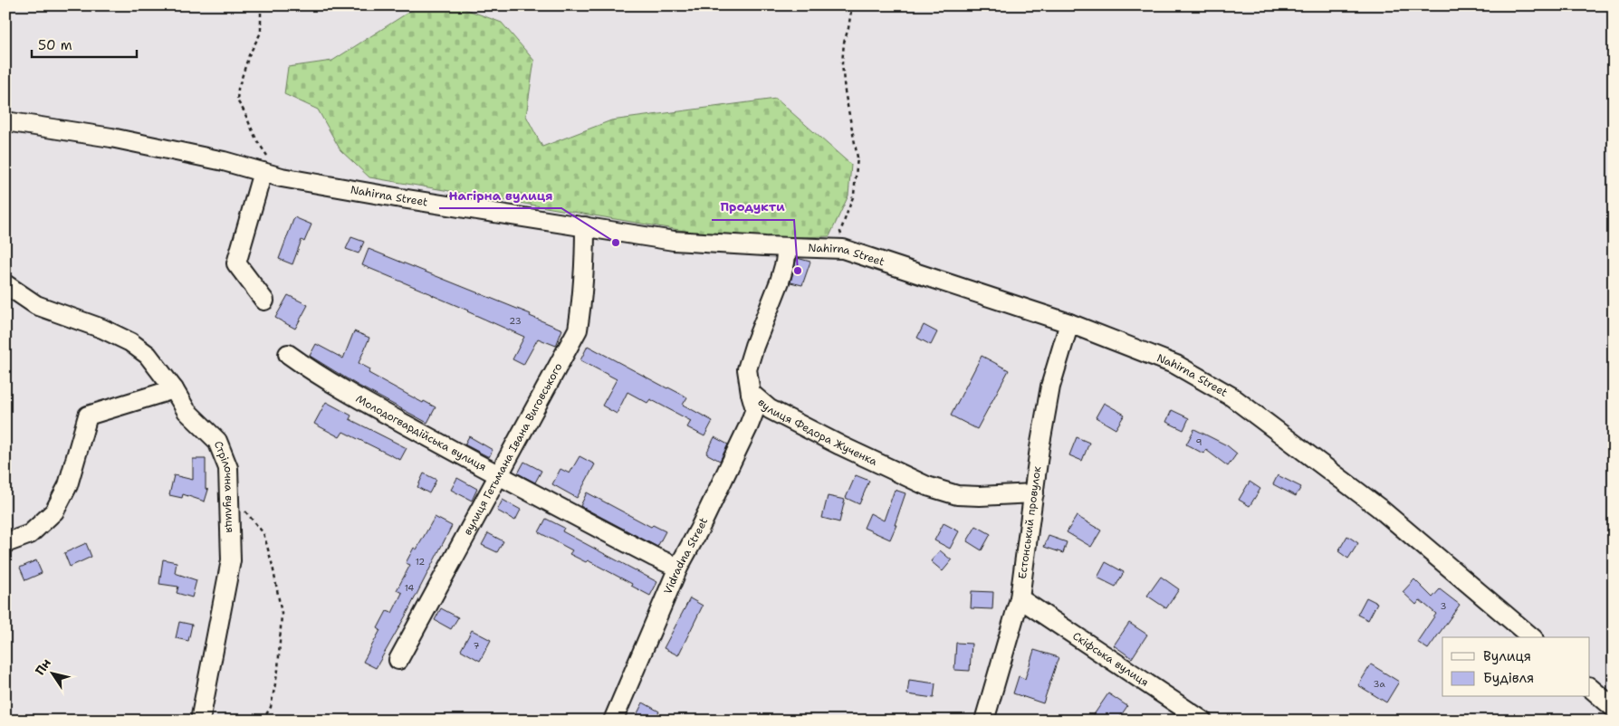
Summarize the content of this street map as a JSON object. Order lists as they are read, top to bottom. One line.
{"streets":{"street":["Nahirna Street","вулиця Федора Жученка","Молодогвардійська вулиця","вулиця Гетьмана Івана Виговського","Стрілочна вулиця","Естонський провулок","Vidradna Street","Скіфська вулиця"]},"crossings":[["Nahirna Street","вулиця Федора Жученка"],["Nahirna Street","вулиця Гетьмана Івана Виговського"],["Nahirna Street","Естонський провулок"],["вулиця Федора Жученка","Естонський провулок"],["вулиця Федора Жученка","Vidradna Street"],["Молодогвардійська вулиця","вулиця Гетьмана Івана Виговського"],["Молодогвардійська вулиця","Vidradna Street"],["Естонський провулок","Скіфська вулиця"]],"places":["Нагірна вулиця","Продукти"],"house_numbers":["23","9","12","14","3","7","3а"],"legend":["Вулиця","Будівля"],"scale_bar":"50 m","north":"top left"}
